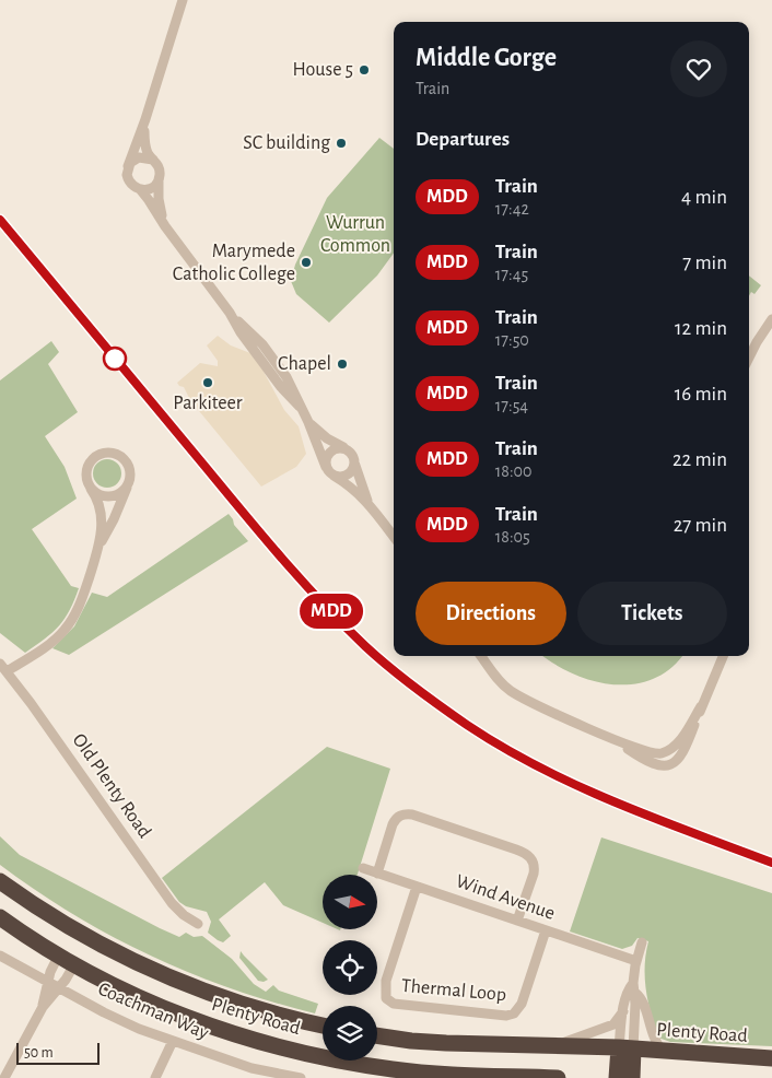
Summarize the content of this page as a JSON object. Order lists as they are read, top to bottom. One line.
{"streets":{"highway":["Plenty Road"],"street":["Old Plenty Road","Wind Avenue","Thermal Loop","Coachman Way"]},"crossings":[["Wind Avenue","Thermal Loop"]],"parks":["Wurrun Common"],"places":["House 5","SC building","Marymede Catholic College","Chapel","Parkiteer"],"scale_bar":"50 m","north":"right","page":{"on_map":"MDD","heading":[["Middle Gorge","Train"],"Departures"],"list":[{"mark":"MDD","name":"Train","note":"17:42","value":"4 min"},{"mark":"MDD","name":"Train","note":"17:45","value":"7 min"},{"mark":"MDD","name":"Train","note":"17:50","value":"12 min"},{"mark":"MDD","name":"Train","note":"17:54","value":"16 min"},{"mark":"MDD","name":"Train","note":"18:00","value":"22 min"},{"mark":"MDD","name":"Train","note":"18:05","value":"27 min"}],"buttons":["Directions","Tickets"],"scale":"50 m"}}
